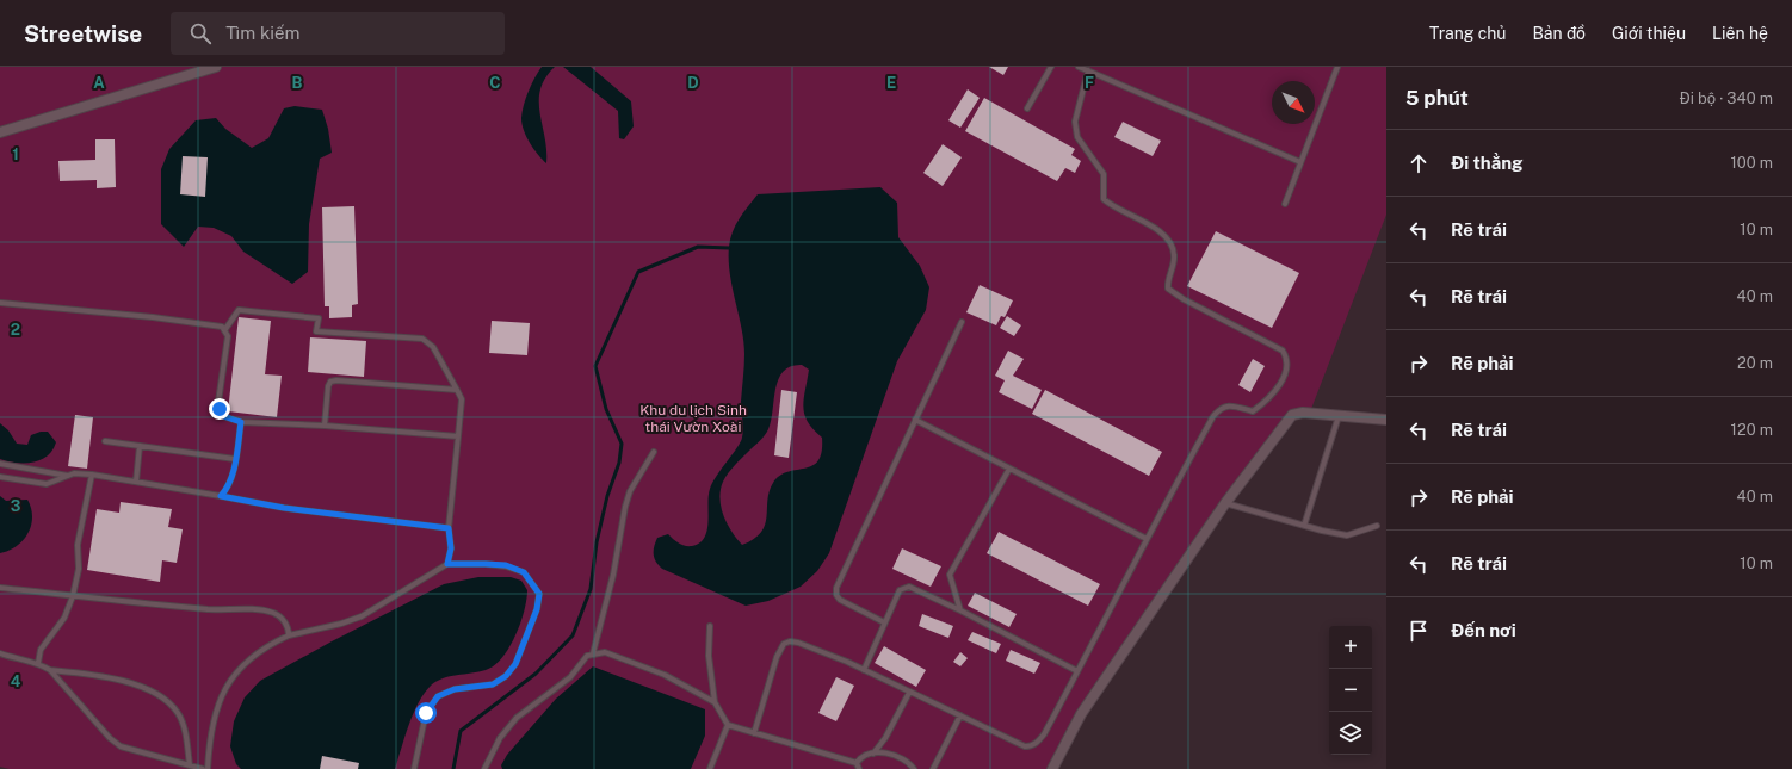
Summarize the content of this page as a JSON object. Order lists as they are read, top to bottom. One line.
{"parks":["Khu du lịch Sinh thái Vườn Xoài"],"north":"bottom right","page":{"header":"Streetwise","search":"Tìm kiếm","nav":["Trang chủ","Bản đồ","Giới thiệu","Liên hệ"],"heading":["5 phút","Đi bộ · 340 m"],"list":[["Đi thẳng","100 m"],["Rẽ trái","10 m"],["Rẽ trái","40 m"],["Rẽ phải","20 m"],["Rẽ trái","120 m"],["Rẽ phải","40 m"],["Rẽ trái","10 m"],"Đến nơi"],"map_buttons":["+","−"]},"grid":{"columns":["A","B","C","D","E","F"],"rows":["1","2","3","4"]}}
